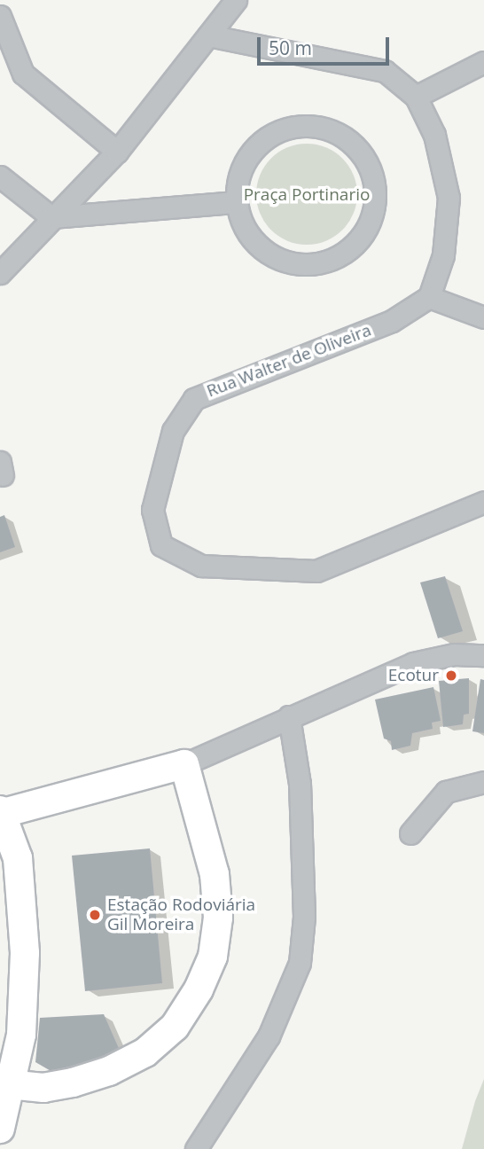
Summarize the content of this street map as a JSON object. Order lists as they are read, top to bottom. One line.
{"streets":{"street":["Rua Walter de Oliveira"]},"parks":["Praça Portinario"],"places":["Ecotur","Estação Rodoviária Gil Moreira"],"scale_bar":"50 m"}
